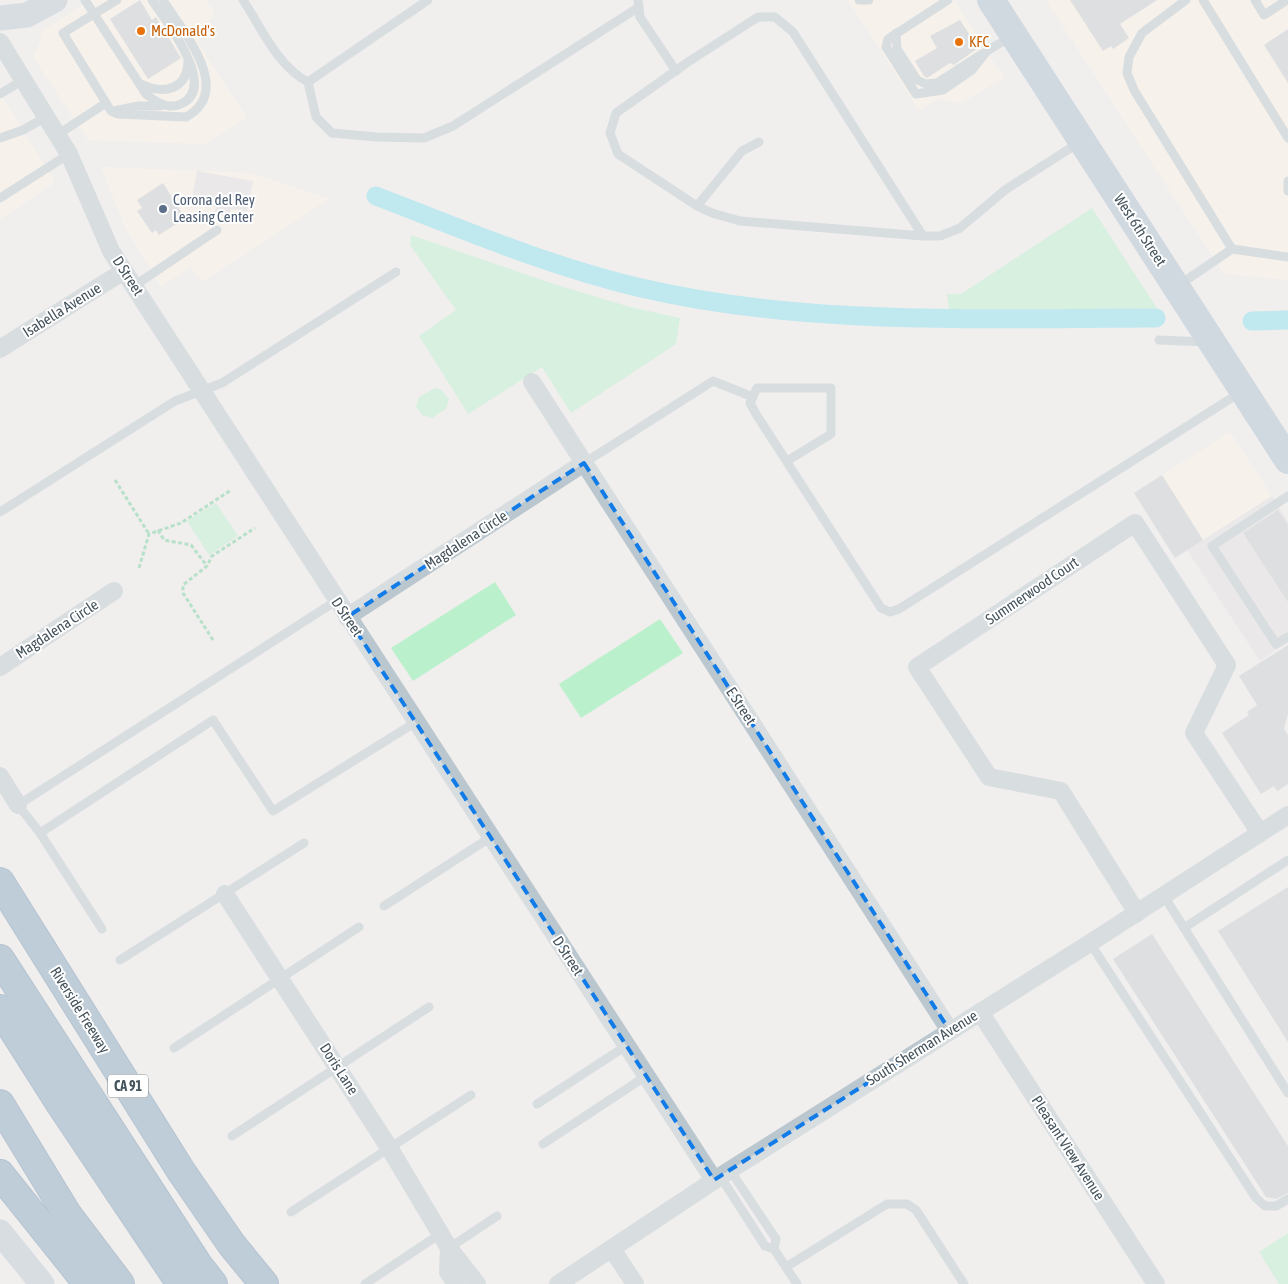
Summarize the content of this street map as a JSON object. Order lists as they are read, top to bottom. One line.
{"streets":{"highway":["Riverside Freeway","CA 91"],"main road":["West 6th Street"],"street":["D Street","Isabella Avenue","Magdalena Circle","Summerwood Court","E Street","South Sherman Avenue","Doris Lane","Pleasant View Avenue"]},"crossings":[["D Street","Isabella Avenue"],["D Street","Magdalena Circle"],["D Street","South Sherman Avenue"],["Magdalena Circle","E Street"],["Summerwood Court","South Sherman Avenue"],["E Street","South Sherman Avenue"],["South Sherman Avenue","Pleasant View Avenue"]],"places":["McDonald's","KFC","Corona del Rey Leasing Center"]}
